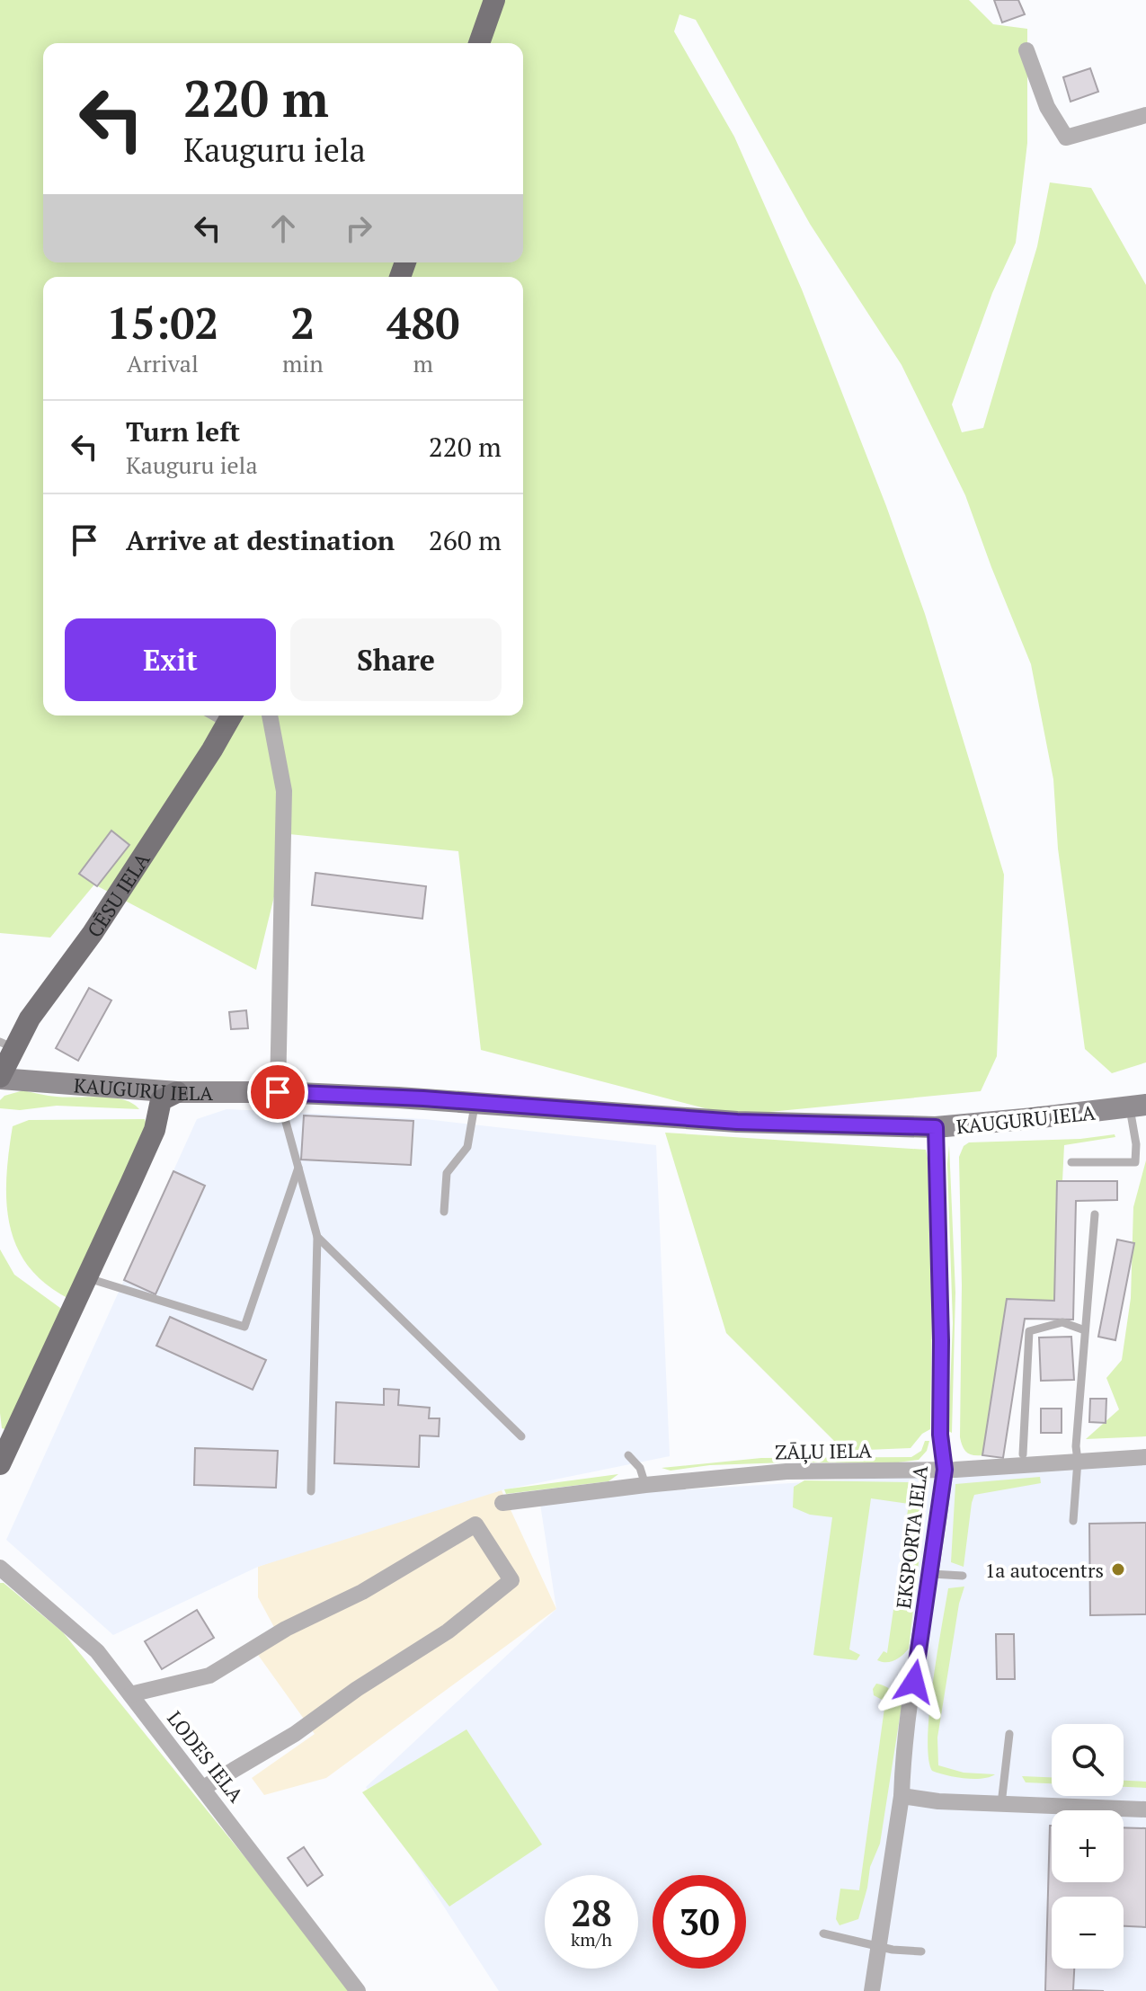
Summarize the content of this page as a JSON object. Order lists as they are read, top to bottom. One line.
{"streets":{"main road":["CĒSU IELA","KAUGURU IELA"],"street":["ZĀĻU IELA","EKSPORTA IELA","LODES IELA"]},"crossings":[["CĒSU IELA","KAUGURU IELA"],["KAUGURU IELA","EKSPORTA IELA"],["ZĀĻU IELA","EKSPORTA IELA"]],"places":["1a autocentrs"],"page":{"turn":["220 m","Kauguru iela"],"eta":["15:02","Arrival","2","min","480","m"],"list":[{"name":"Turn left","note":"Kauguru iela","value":"220 m"},{"name":"Arrive at destination","value":"260 m"}],"buttons":["Exit","Share"],"map_buttons":["+","−"],"speed":"28 km/h","limit":"30"}}
